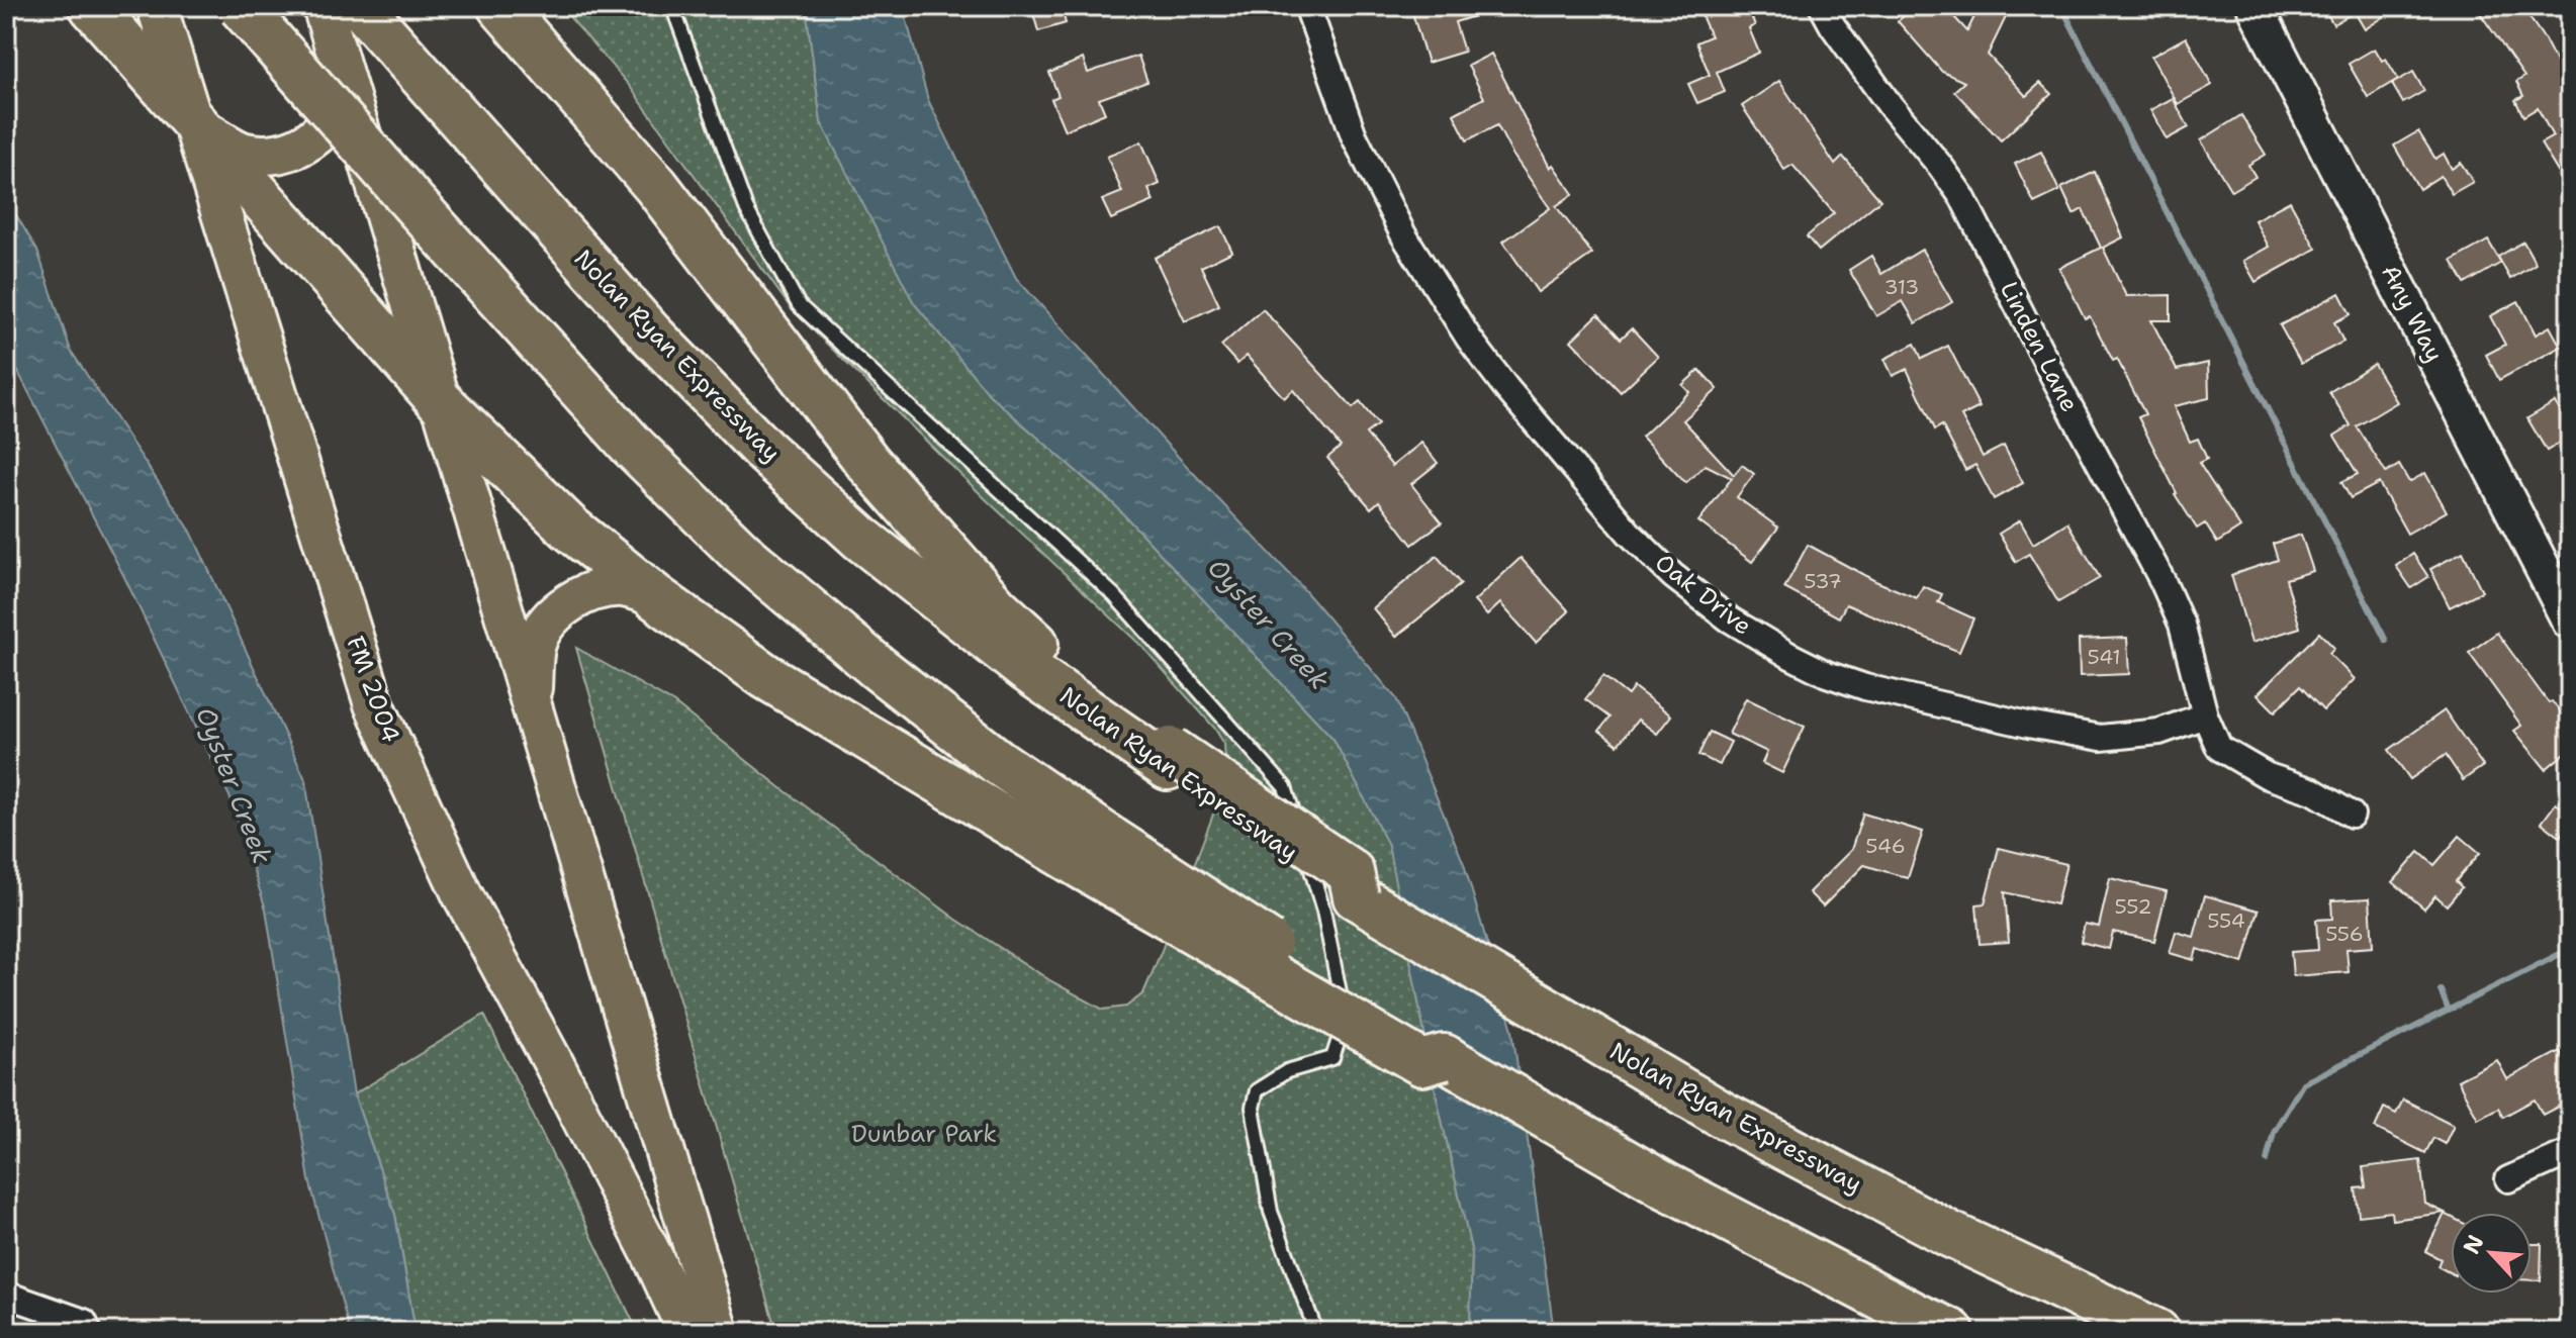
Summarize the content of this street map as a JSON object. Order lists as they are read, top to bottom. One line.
{"streets":{"highway":["Nolan Ryan Expressway"],"main road":["FM 2004"],"street":["Any Way","Linden Lane","Oak Drive"]},"crossings":[["Linden Lane","Oak Drive"]],"water":["Oyster Creek"],"parks":["Dunbar Park"],"house_numbers":["313","537","541","546","552","554","556"],"north":"top left"}
